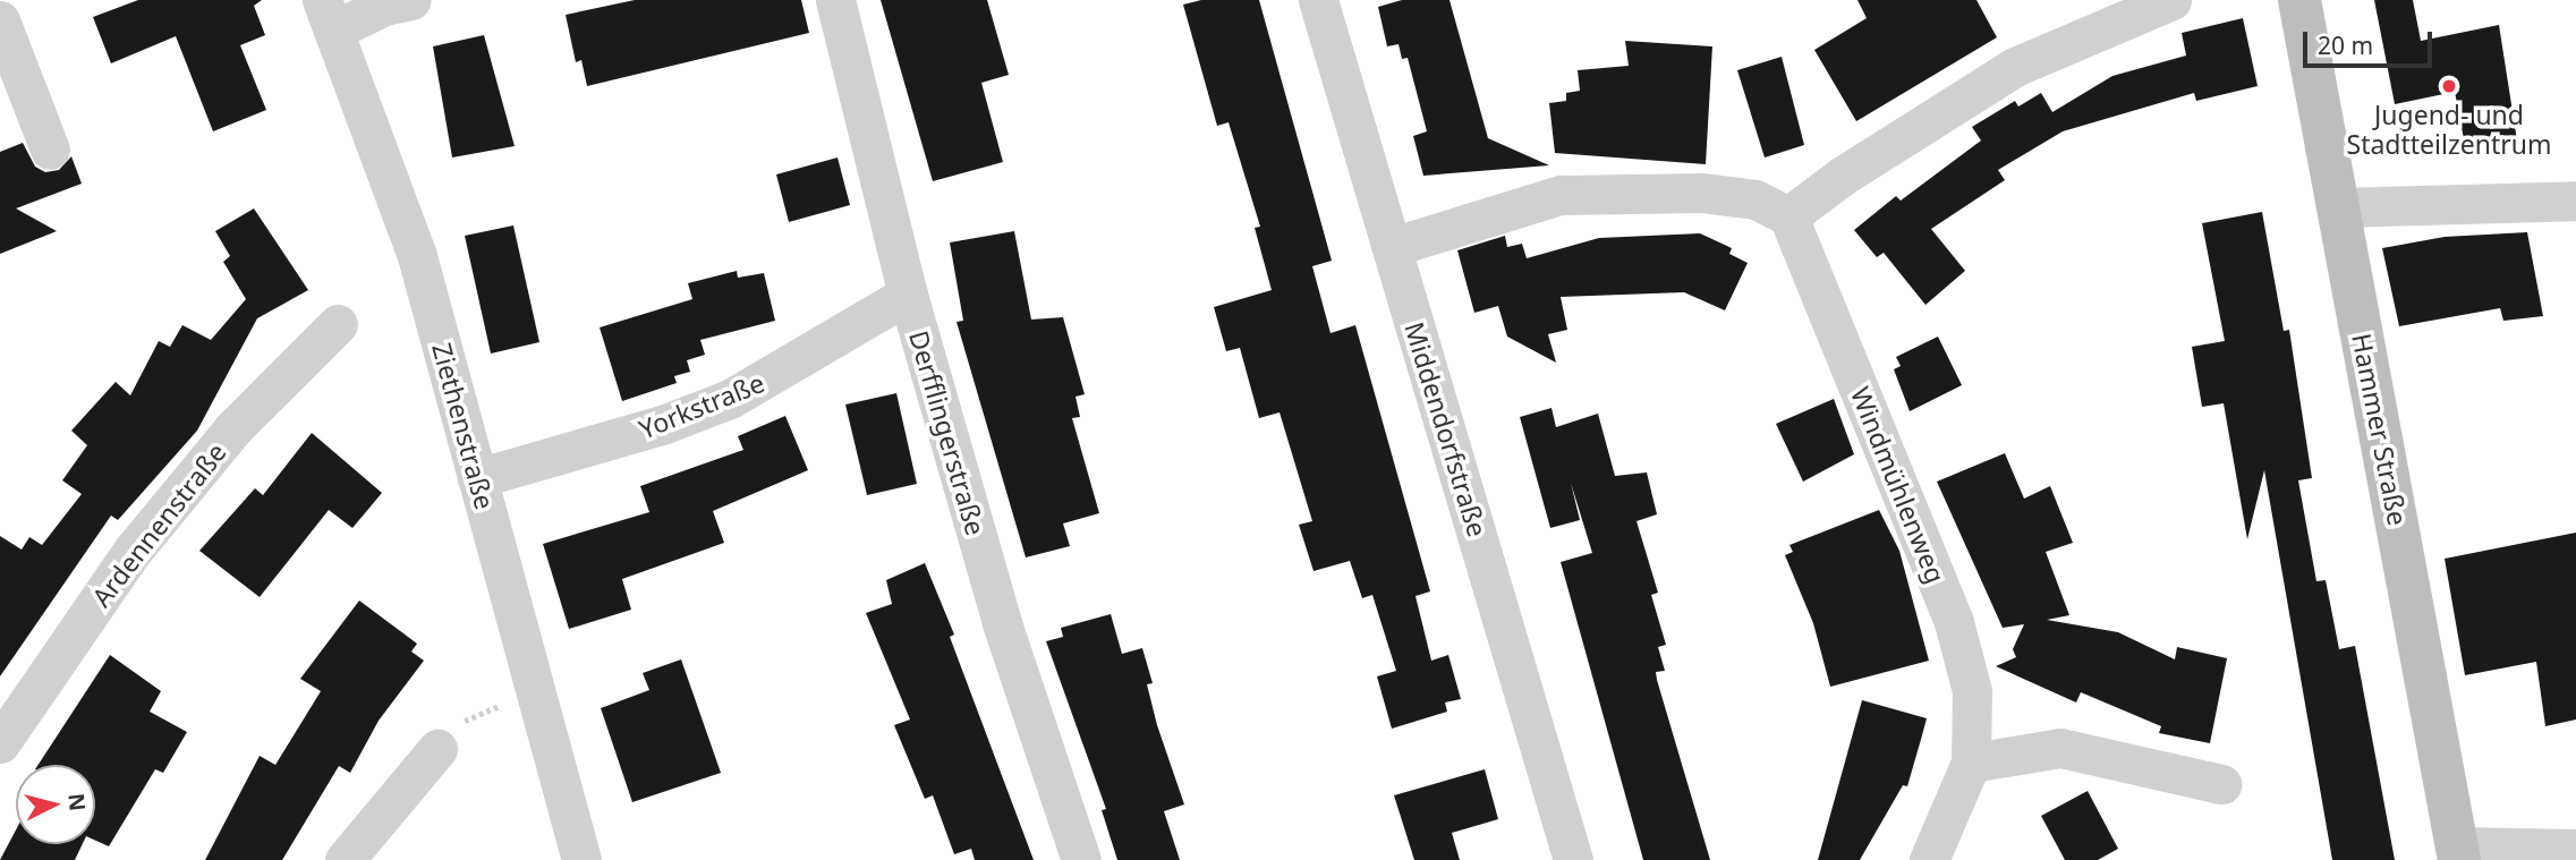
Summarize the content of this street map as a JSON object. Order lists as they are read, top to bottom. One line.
{"streets":{"main road":["Hammer Straße"],"street":["Yorkstraße","Ziethenstraße","Middendorfstraße","Derfflingerstraße","Windmühlenweg","Ardennenstraße"]},"crossings":[["Yorkstraße","Ziethenstraße"],["Yorkstraße","Derfflingerstraße"]],"places":["Jugend- und Stadtteilzentrum"],"scale_bar":"20 m","north":"right"}
